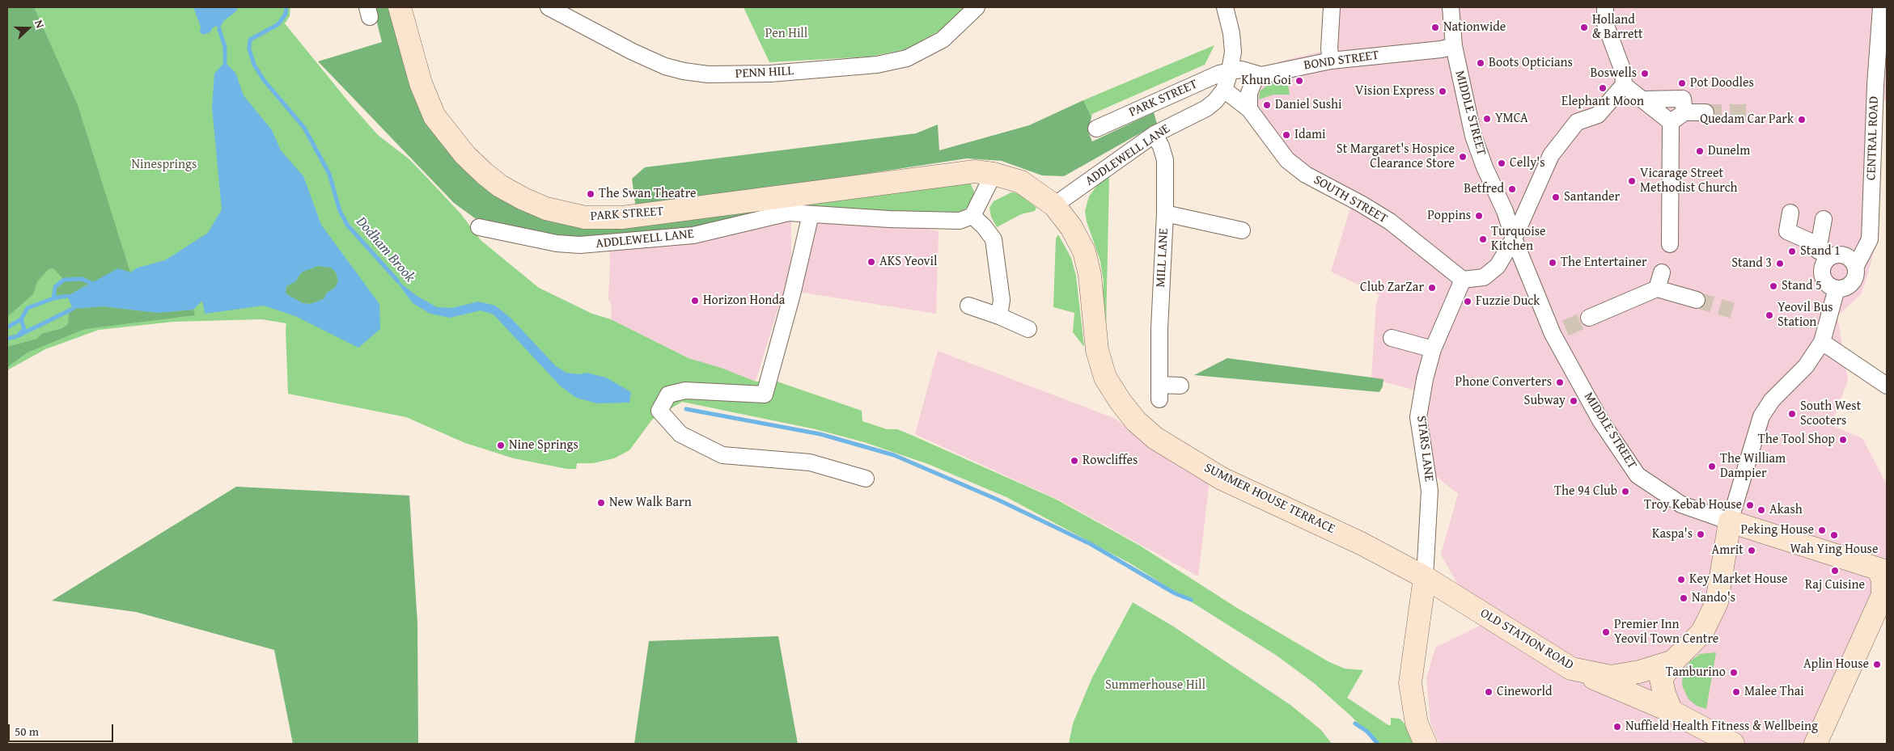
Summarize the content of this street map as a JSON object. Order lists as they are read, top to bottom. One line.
{"streets":{"street":["BOND STREET","PENN HILL","PARK STREET","MIDDLE STREET","CENTRAL ROAD","ADDLEWELL LANE","SOUTH STREET","MILL LANE","STARS LANE","SUMMER HOUSE TERRACE","OLD STATION ROAD"]},"crossings":[["BOND STREET","PARK STREET"],["BOND STREET","MIDDLE STREET"],["BOND STREET","ADDLEWELL LANE"],["PARK STREET","ADDLEWELL LANE"],["PARK STREET","SUMMER HOUSE TERRACE"],["MIDDLE STREET","OLD STATION ROAD"],["ADDLEWELL LANE","SOUTH STREET"],["ADDLEWELL LANE","MILL LANE"],["ADDLEWELL LANE","SUMMER HOUSE TERRACE"],["SOUTH STREET","STARS LANE"],["STARS LANE","SUMMER HOUSE TERRACE"],["STARS LANE","OLD STATION ROAD"],["SUMMER HOUSE TERRACE","OLD STATION ROAD"]],"water":["Dodham Brook"],"parks":["Pen Hill","Ninesprings","Summerhouse Hill"],"places":["Nationwide","Holland & Barrett","Boots Opticians","Boswells","Khun Goi","Pot Doodles","Elephant Moon","Vision Express","Daniel Sushi","YMCA","Quedam Car Park","Idami","Dunelm","St Margaret's Hospice Clearance Store","Celly's","Vicarage Street Methodist Church","Betfred","The Swan Theatre","Santander","Poppins","Turquoise Kitchen","Stand 1","AKS Yeovil","The Entertainer","Stand 3","Stand 5","Club ZarZar","Horizon Honda","Fuzzie Duck","Yeovil Bus Station","Phone Converters","Subway","South West Scooters","The Tool Shop","Nine Springs","Rowcliffes","The William Dampier","The 94 Club","New Walk Barn","Troy Kebab House","Akash","Peking House","Kaspa's","Wah Ying House","Amrit","Raj Cuisine","Key Market House","Nando's","Premier Inn Yeovil Town Centre","Aplin House","Tamburino","Cineworld","Malee Thai","Nuffield Health Fitness & Wellbeing"],"scale_bar":"50 m","north":"right"}
